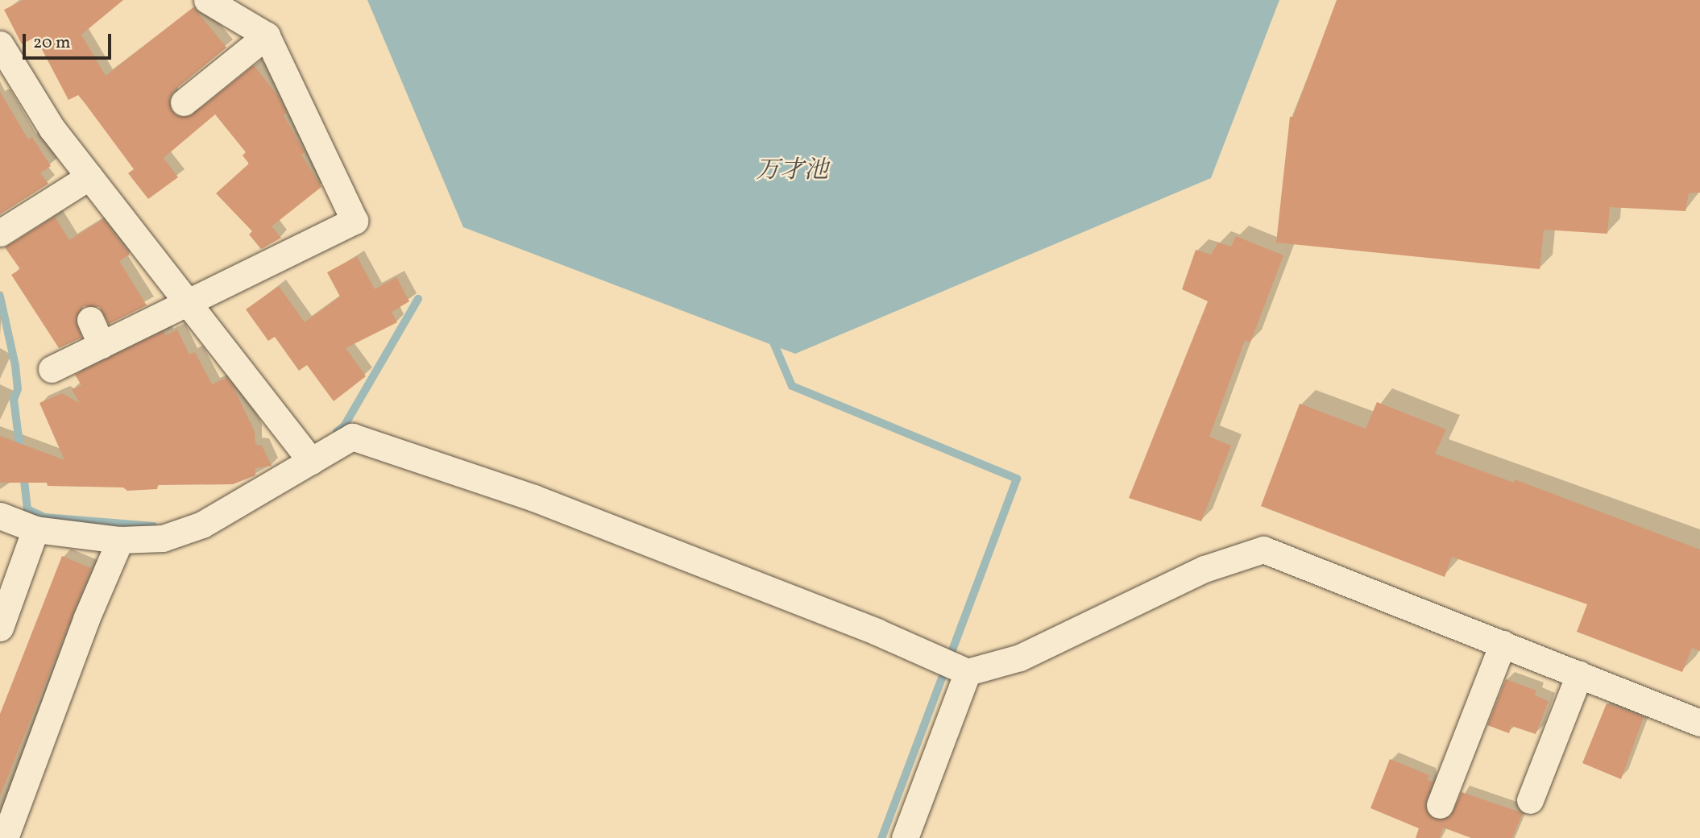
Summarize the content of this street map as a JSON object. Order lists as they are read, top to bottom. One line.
{"water":["万才池"],"scale_bar":"20 m"}
